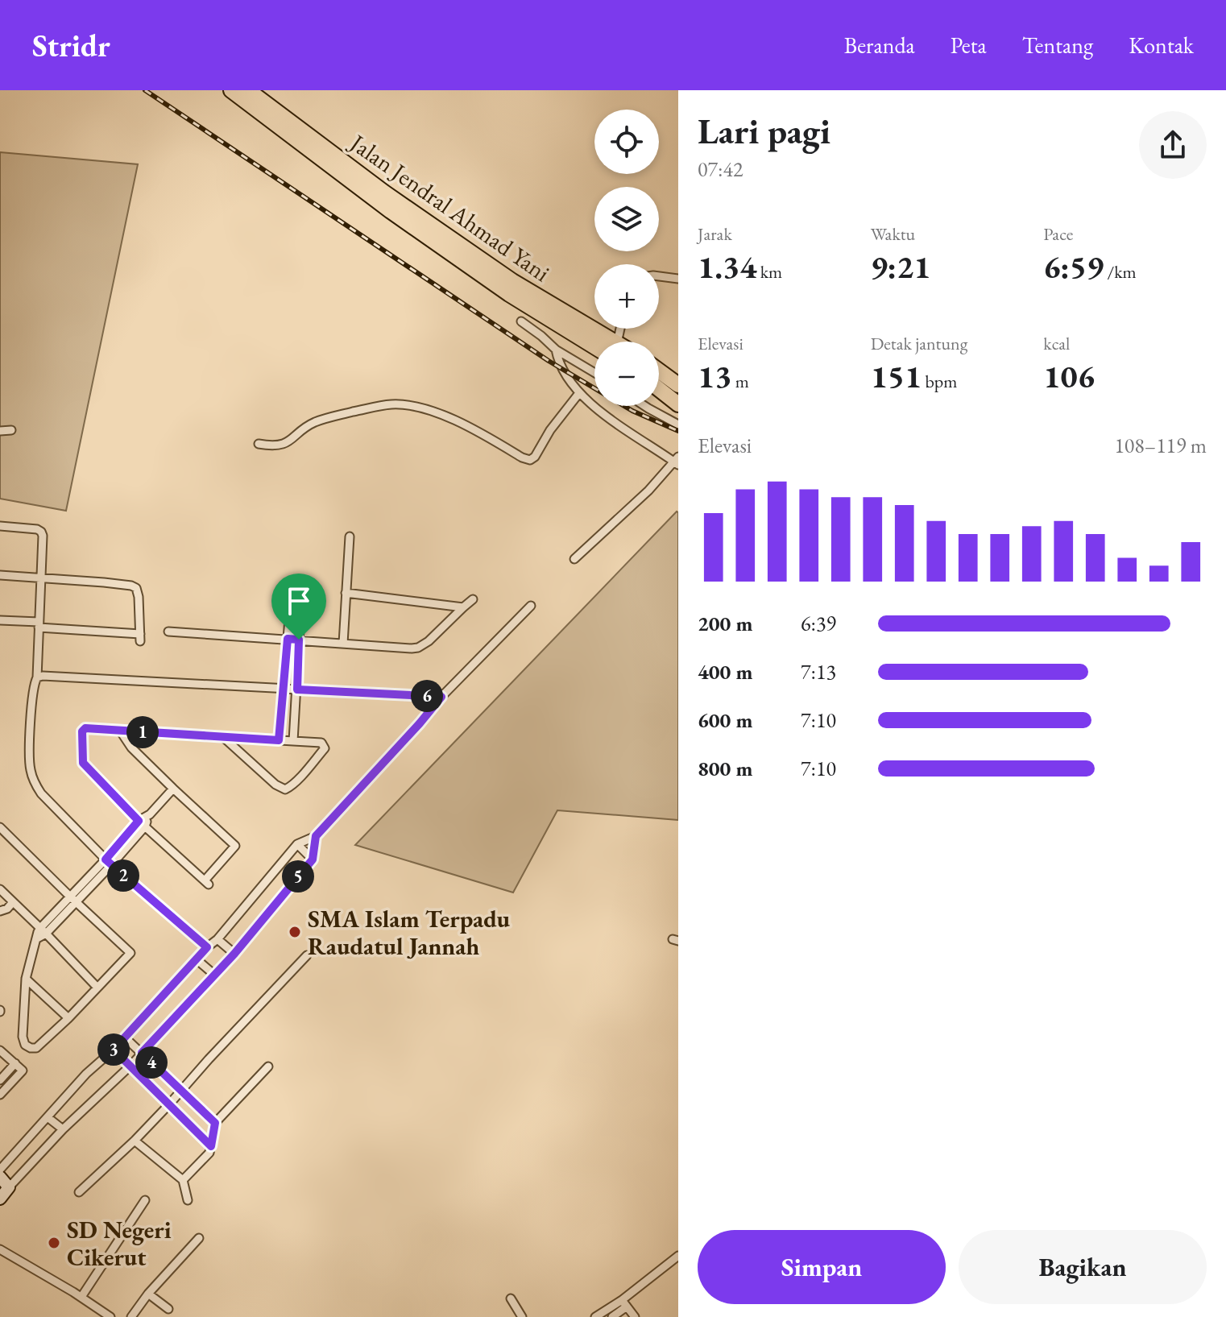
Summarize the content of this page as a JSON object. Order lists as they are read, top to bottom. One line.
{"streets":{"highway":["Jalan Jendral Ahmad Yani"]},"places":["SMA Islam Terpadu Raudatul Jannah","SD Negeri Cikerut"],"page":{"header":"Stridr","nav":["Beranda","Peta","Tentang","Kontak"],"heading":["Lari pagi","07:42"],"map_buttons":["+","−"],"stats":[["Jarak","1.34 km"],["Waktu","9:21"],["Pace","6:59 /km"],["Elevasi","13 m"],["Detak jantung","151 bpm"],["kcal","106"]],"chart":["Elevasi","108–119 m"],"list":[{"name":"200 m","note":"6:39"},{"name":"400 m","note":"7:13"},{"name":"600 m","note":"7:10"},{"name":"800 m","note":"7:10"}],"pins":["6","1","2","5","3","4"],"buttons":["Simpan","Bagikan"]}}
